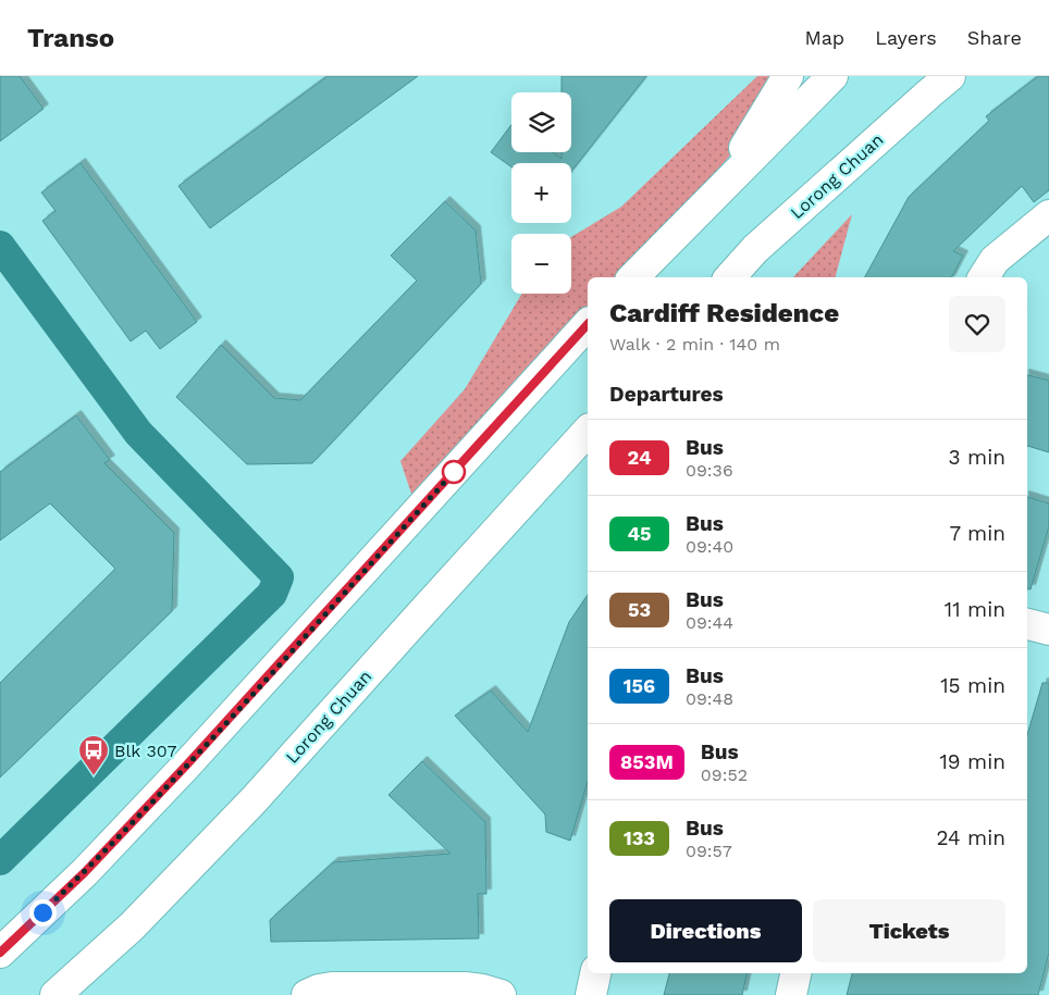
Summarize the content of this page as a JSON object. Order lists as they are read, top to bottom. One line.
{"streets":{"main road":["Lorong Chuan"]},"places":{"bus stop":["Blk 307"]},"lines":["bus line 24"],"page":{"header":"Transo","nav":["Map","Layers","Share"],"map_buttons":["+","−"],"heading":[["Cardiff Residence","Walk · 2 min · 140 m"],"Departures"],"list":[{"mark":"24","name":"Bus","note":"09:36","value":"3 min"},{"mark":"45","name":"Bus","note":"09:40","value":"7 min"},{"mark":"53","name":"Bus","note":"09:44","value":"11 min"},{"mark":"156","name":"Bus","note":"09:48","value":"15 min"},{"mark":"853M","name":"Bus","note":"09:52","value":"19 min"},{"mark":"133","name":"Bus","note":"09:57","value":"24 min"}],"buttons":["Directions","Tickets"]}}
